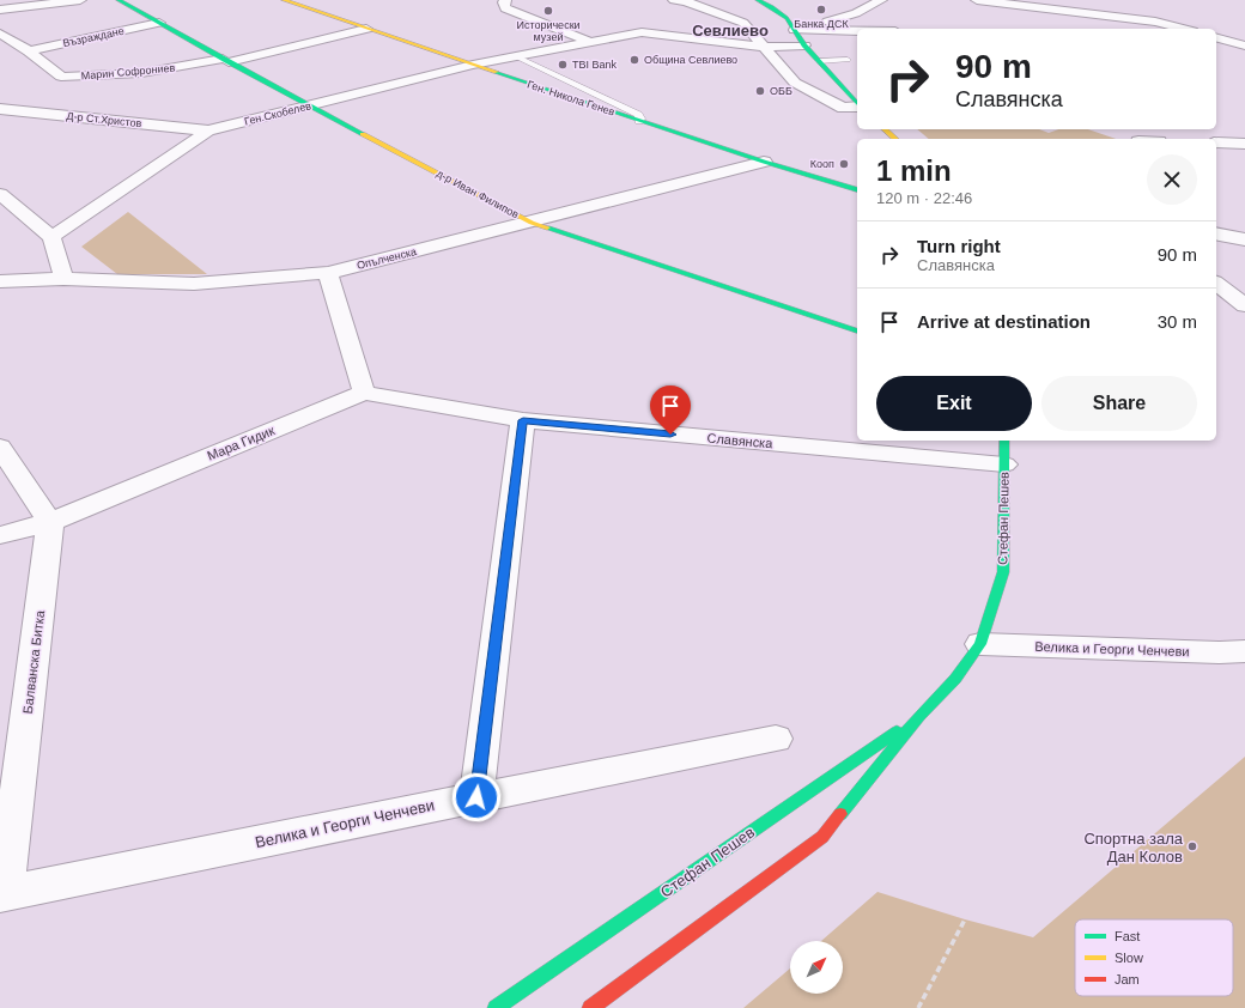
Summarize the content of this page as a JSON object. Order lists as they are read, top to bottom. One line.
{"streets":{"street":["Възраждане","Марин Софрониев","Ген. Никола Генев","Ген.Скобелев","Д-р Ст.Христов","д-р Иван Филипов","Опълченска","Славянска","Мара Гидик","Стефан Пешев","Велика и Георги Ченчеви","Балванска Битка"]},"crossings":[["Възраждане","Марин Софрониев"],["Възраждане","д-р Иван Филипов"],["Марин Софрониев","Ген. Никола Генев"],["Марин Софрониев","д-р Иван Филипов"],["Ген. Никола Генев","Ген.Скобелев"],["Ген. Никола Генев","Опълченска"],["Ген.Скобелев","Д-р Ст.Христов"],["Ген.Скобелев","д-р Иван Филипов"],["д-р Иван Филипов","Опълченска"],["Славянска","Мара Гидик"],["Славянска","Стефан Пешев"],["Мара Гидик","Балванска Битка"],["Стефан Пешев","Велика и Георги Ченчеви"],["Велика и Георги Ченчеви","Балванска Битка"]],"districts":["Севлиево"],"places":["Банка ДСК","Исторически музей","Община Севлиево","TBI Bank","ОББ","Кооп","Спортна зала Дан Колов"],"legend":["Fast","Slow","Jam"],"north":"top right","page":{"turn":["90 m","Славянска"],"heading":["1 min","120 m · 22:46"],"list":[{"name":"Turn right","note":"Славянска","value":"90 m"},{"name":"Arrive at destination","value":"30 m"}],"buttons":["Exit","Share"]}}
